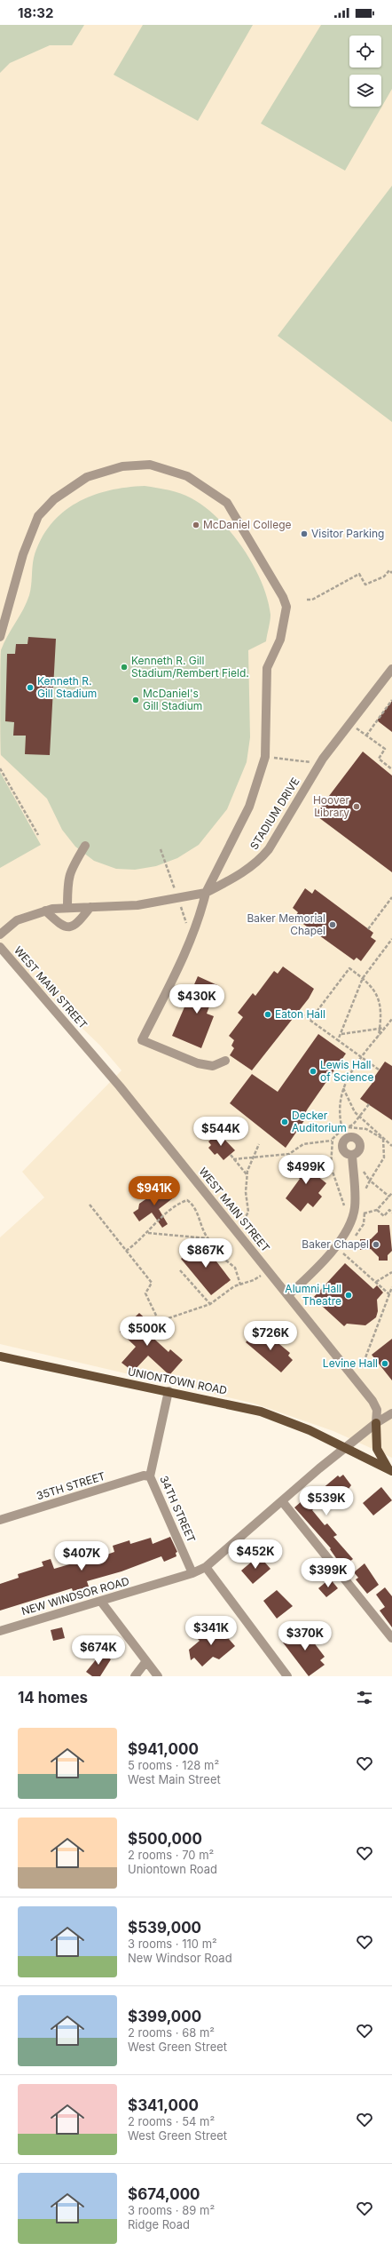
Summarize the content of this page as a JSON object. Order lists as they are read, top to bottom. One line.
{"streets":{"main road":["UNIONTOWN ROAD"],"street":["STADIUM DRIVE","WEST MAIN STREET","35TH STREET","34TH STREET","NEW WINDSOR ROAD"]},"crossings":[["UNIONTOWN ROAD","34TH STREET"],["UNIONTOWN ROAD","NEW WINDSOR ROAD"],["35TH STREET","34TH STREET"],["34TH STREET","NEW WINDSOR ROAD"]],"places":["McDaniel College","Visitor Parking","Kenneth R. Gill Stadium/Rembert Field.","Kenneth R. Gill Stadium","McDaniel's Gill Stadium","Hoover Library","Baker Memorial Chapel","Eaton Hall","Lewis Hall of Science","Decker Auditorium","Baker Chapel","Alumni Hall Theatre","Levine Hall"],"page":{"status":"18:32","price":["$430K","$544K","$499K","$941K","$867K","$500K","$726K","$539K","$452K","$407K","$399K","$341K","$370K","$674K"],"heading":"14 homes","list":[{"name":"$941,000","note":"5 rooms · 128 m² · West Main Street"},{"name":"$500,000","note":"2 rooms · 70 m² · Uniontown Road"},{"name":"$539,000","note":"3 rooms · 110 m² · New Windsor Road"},{"name":"$399,000","note":"2 rooms · 68 m² · West Green Street"},{"name":"$341,000","note":"2 rooms · 54 m² · West Green Street"},{"name":"$674,000","note":"3 rooms · 89 m² · Ridge Road"}]}}
